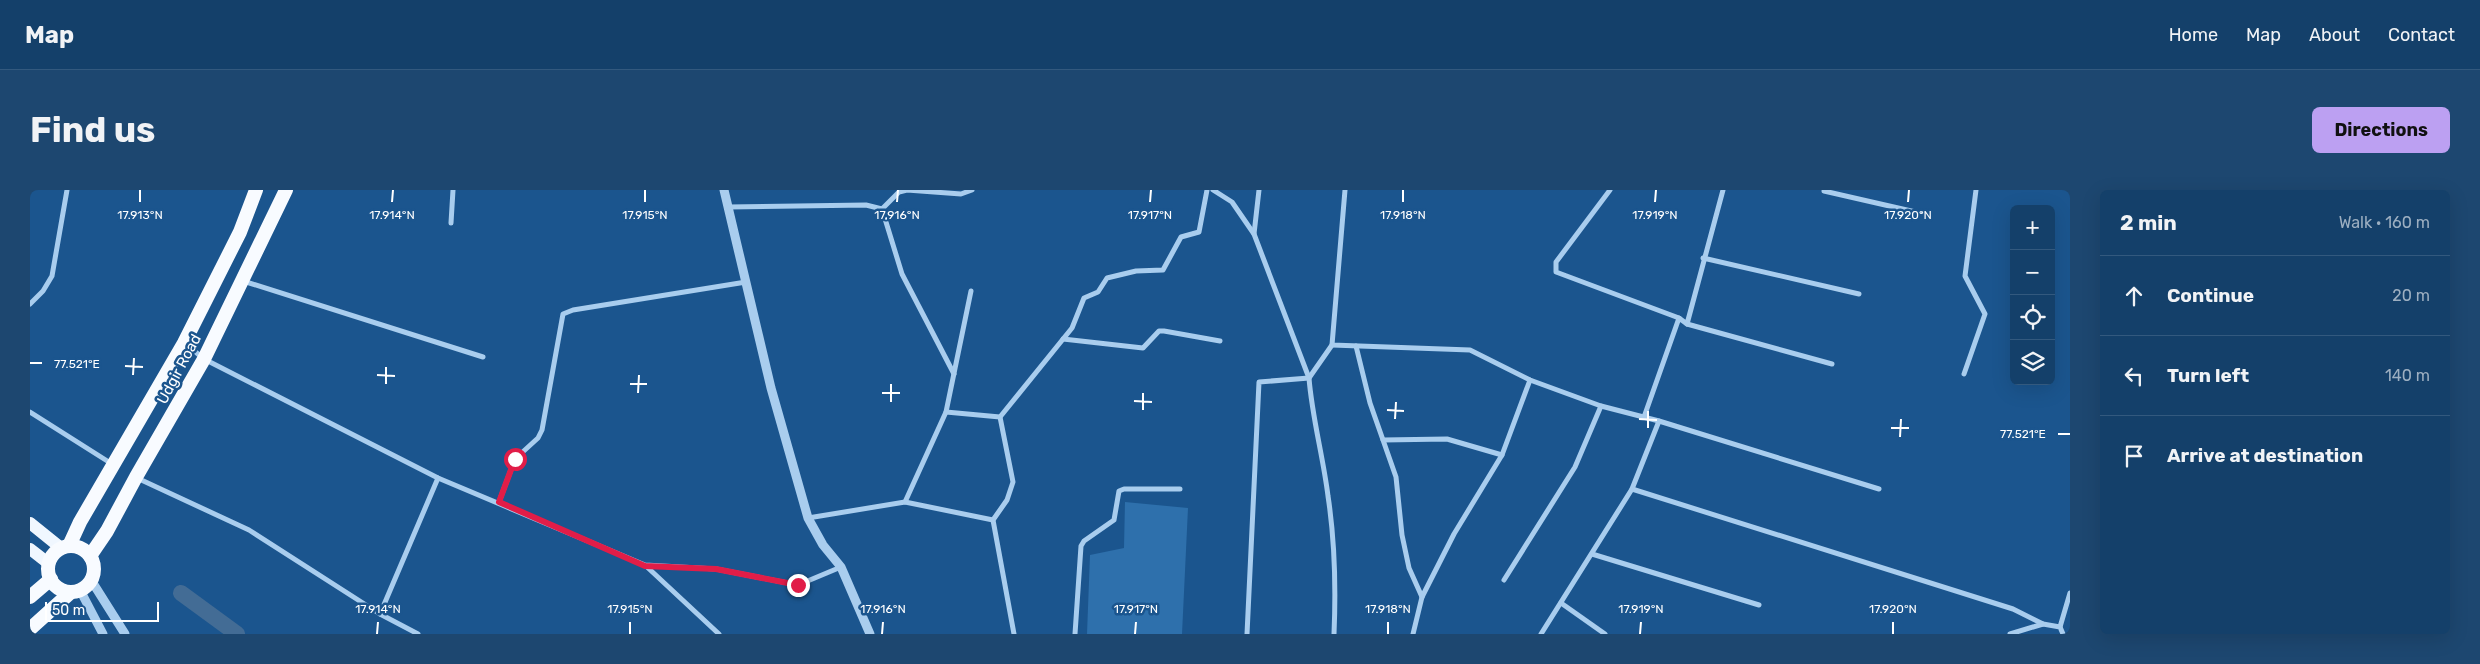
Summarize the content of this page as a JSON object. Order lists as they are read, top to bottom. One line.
{"streets":{"highway":["Udgir Road"]},"scale_bar":"50 m","page":{"header":"Map","nav":["Home","Map","About","Contact"],"buttons":"Directions","title":"Find us","heading":["2 min","Walk · 160 m"],"map_buttons":["+","−"],"list":[["Continue","20 m"],["Turn left","140 m"],"Arrive at destination"],"scale":"50 m"},"coordinates":["17.913°N","17.914°N","17.915°N","17.916°N","17.917°N","17.918°N","17.919°N","17.920°N","77.521°E"]}
